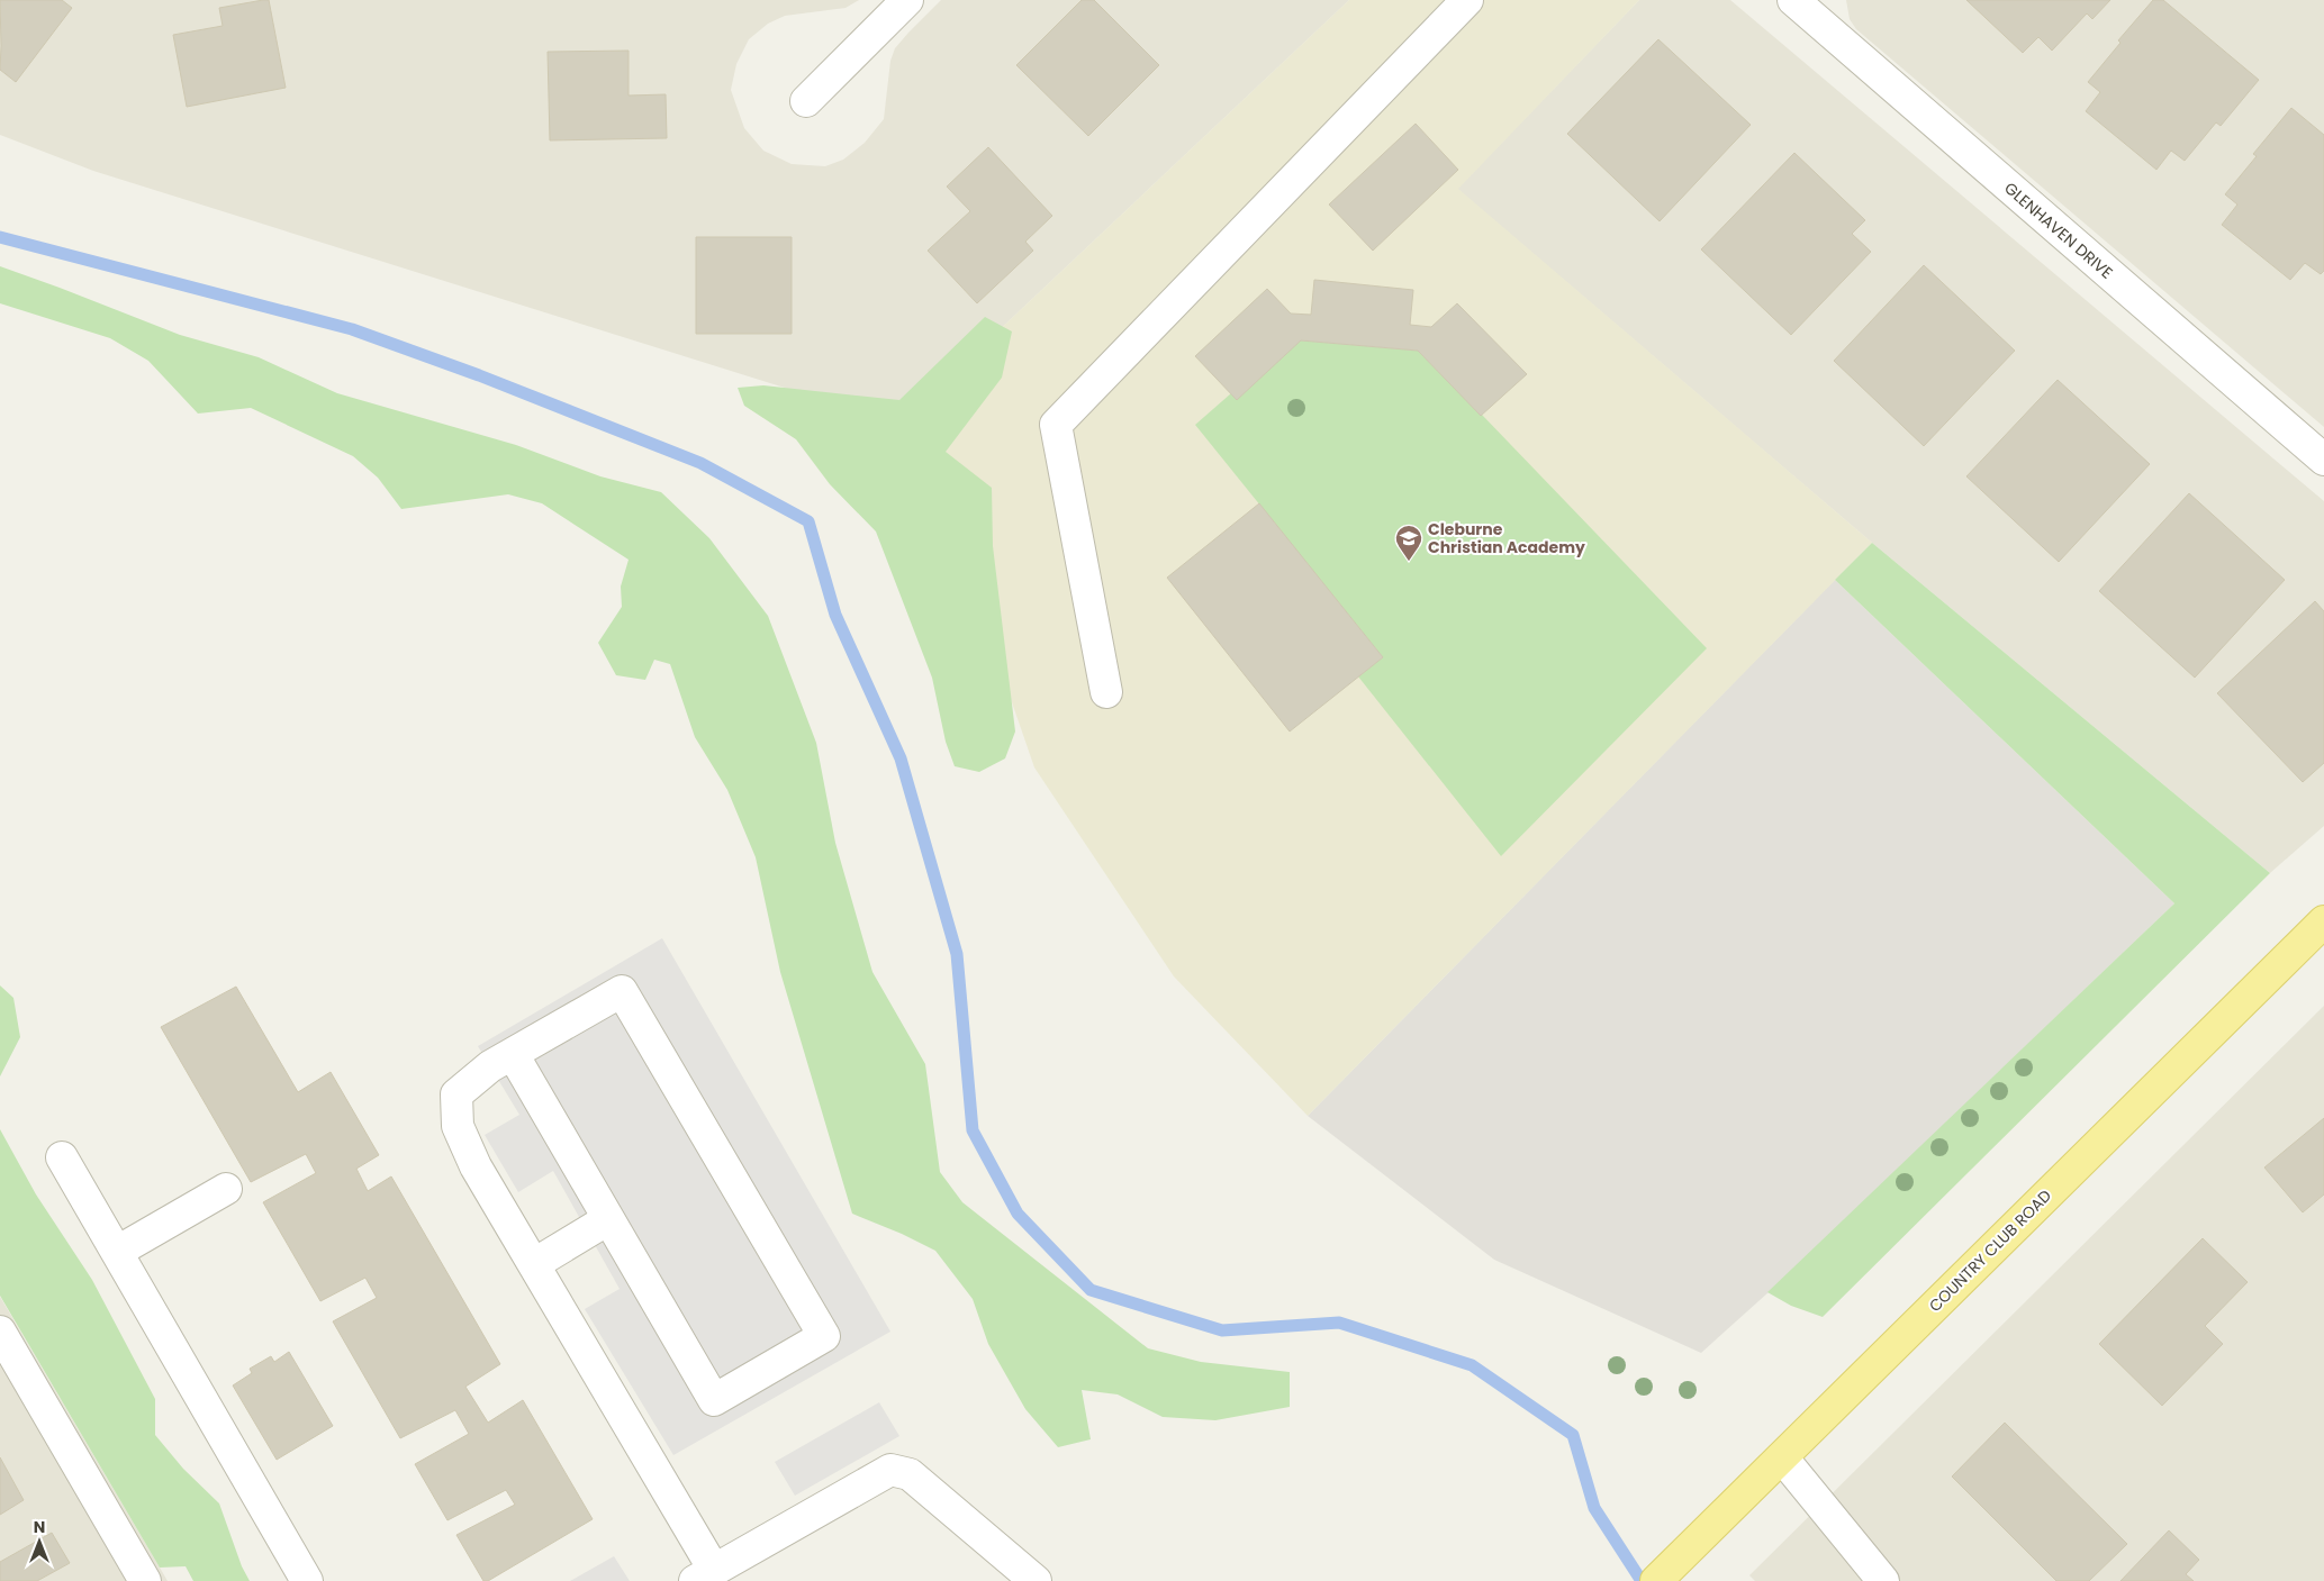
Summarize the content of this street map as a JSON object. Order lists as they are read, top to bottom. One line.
{"streets":{"main road":["COUNTRY CLUB ROAD"],"street":["GLENHAVEN DRIVE"]},"places":{"school or university":["Cleburne Christian Academy"]},"north":"top"}
